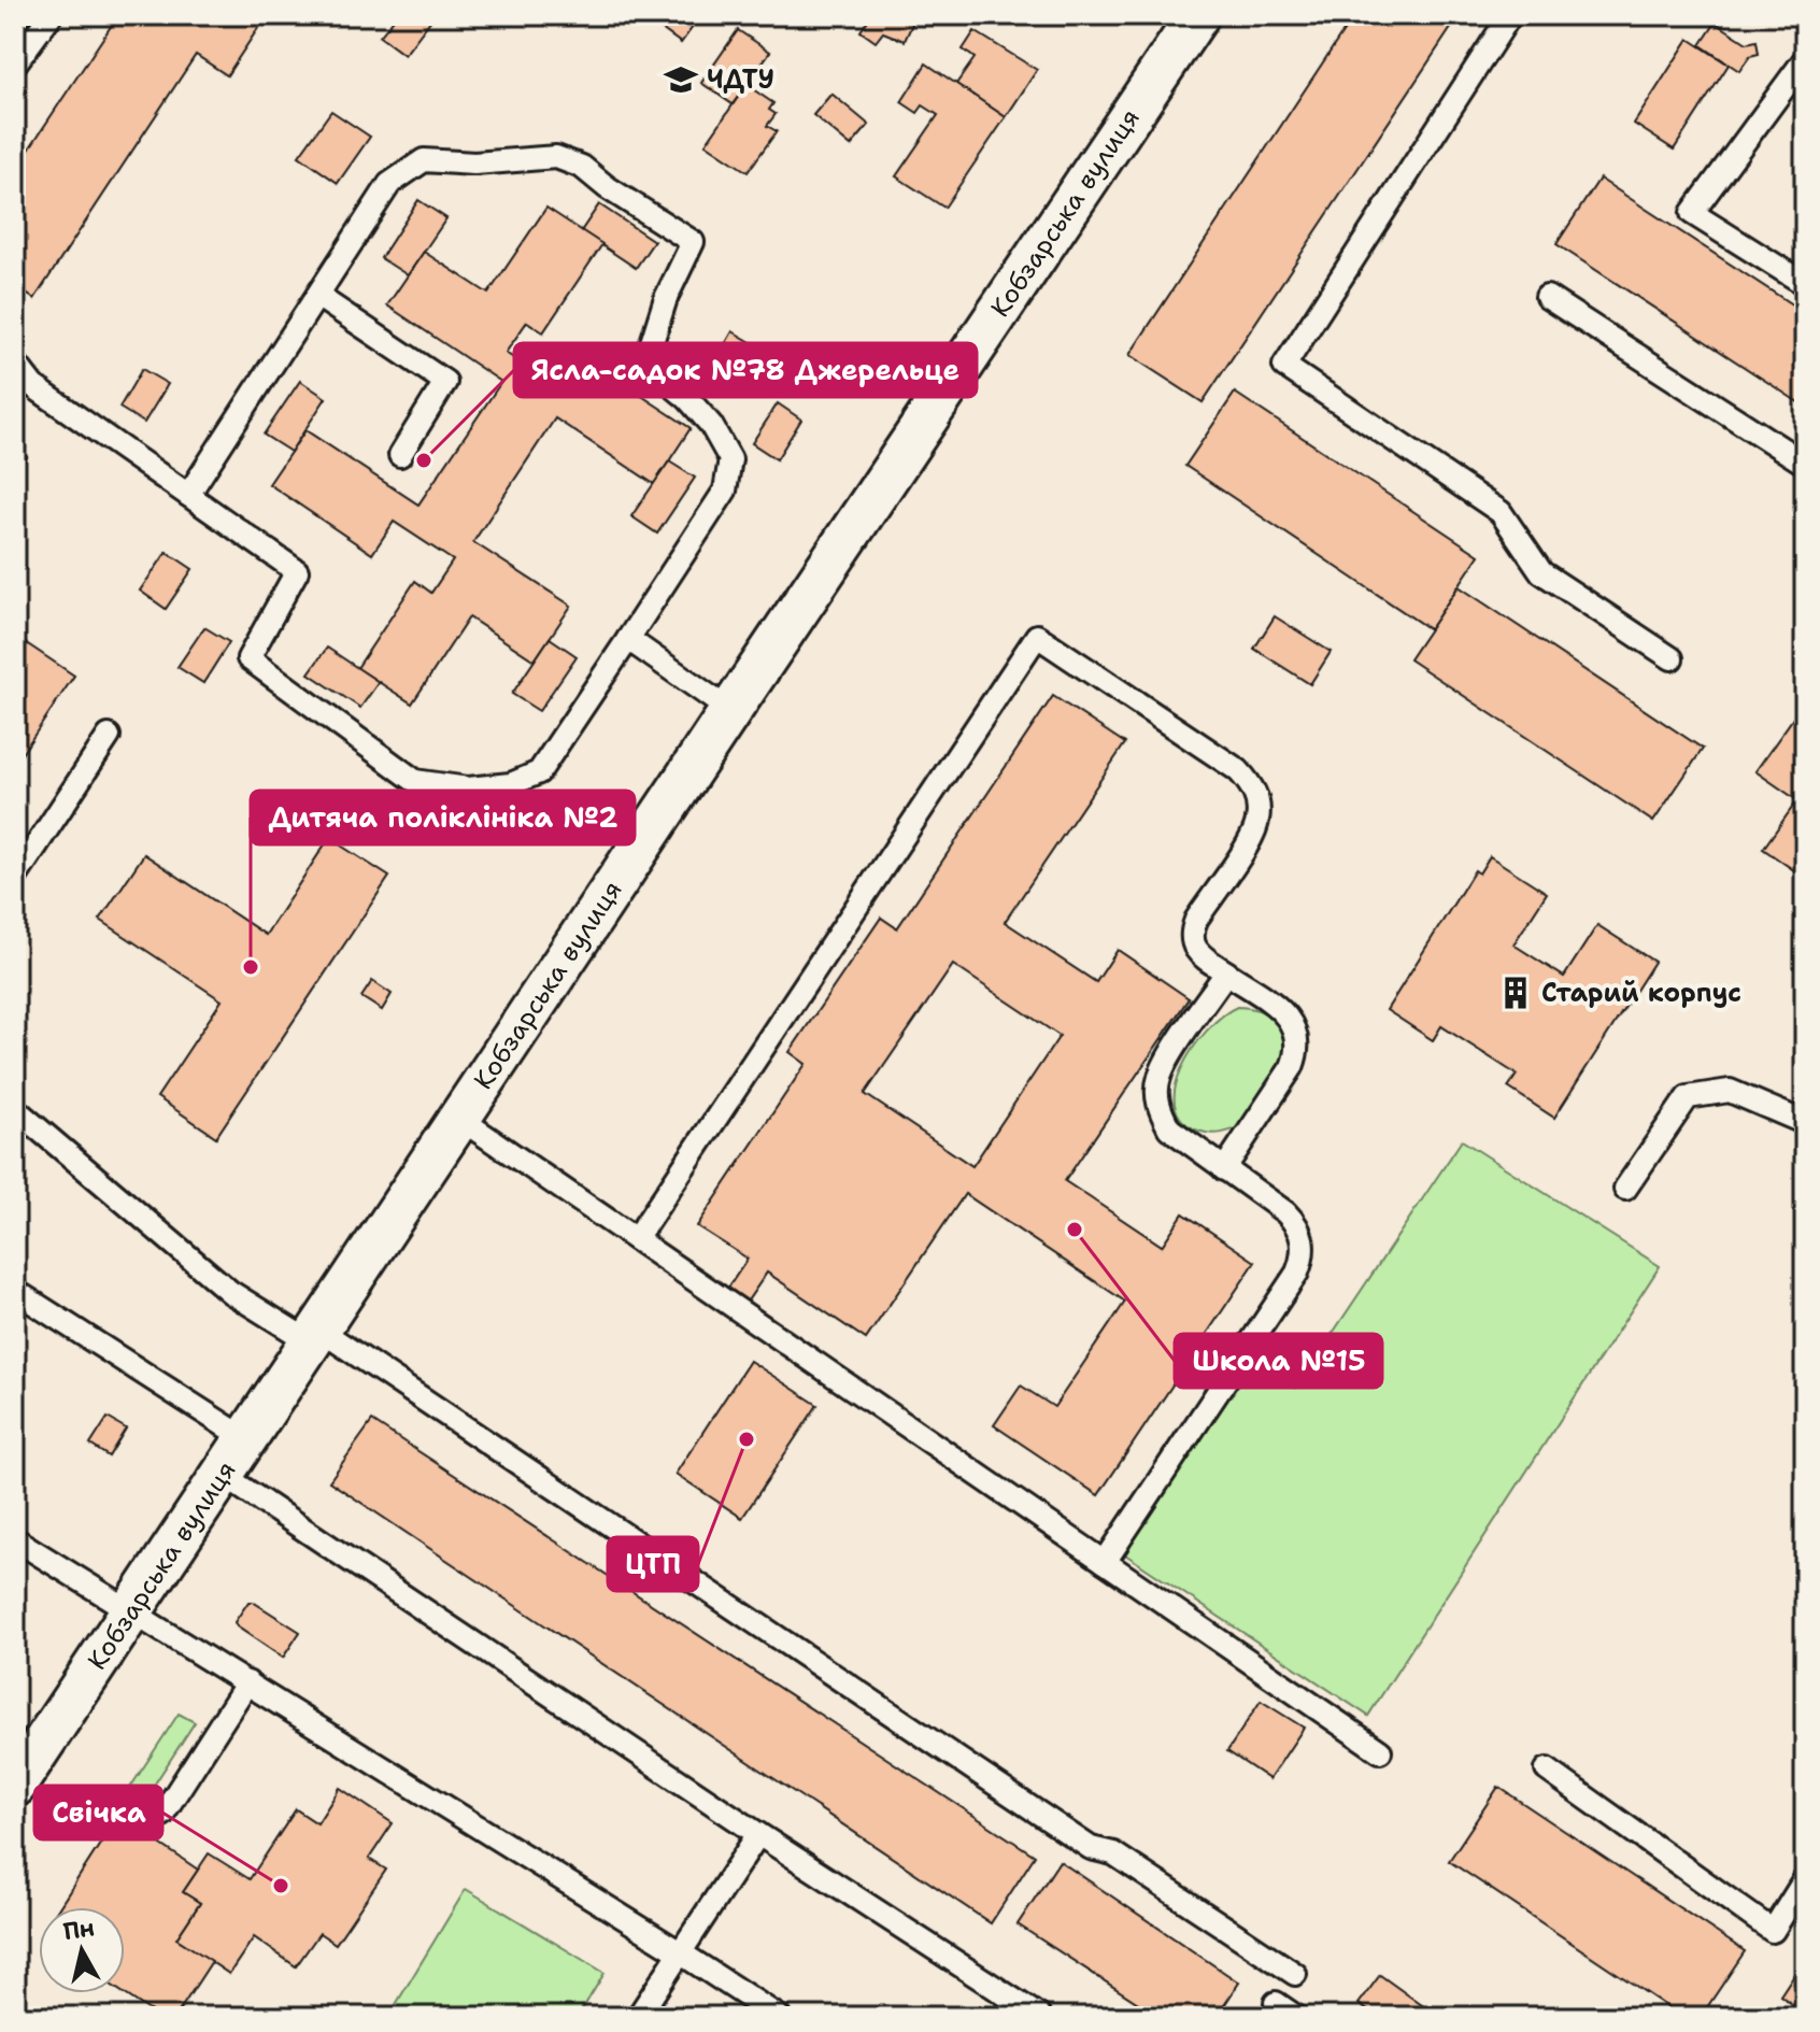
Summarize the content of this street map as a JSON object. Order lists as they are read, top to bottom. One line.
{"streets":{"street":["Кобзарська вулиця"]},"places":{"school or university":["ЧДТУ"],"other":["Ясла-садок №78 Джерельце","Дитяча поліклініка №2","Школа №15","ЦТП","Свічка"],"building":["Старий корпус"]},"north":"top"}
